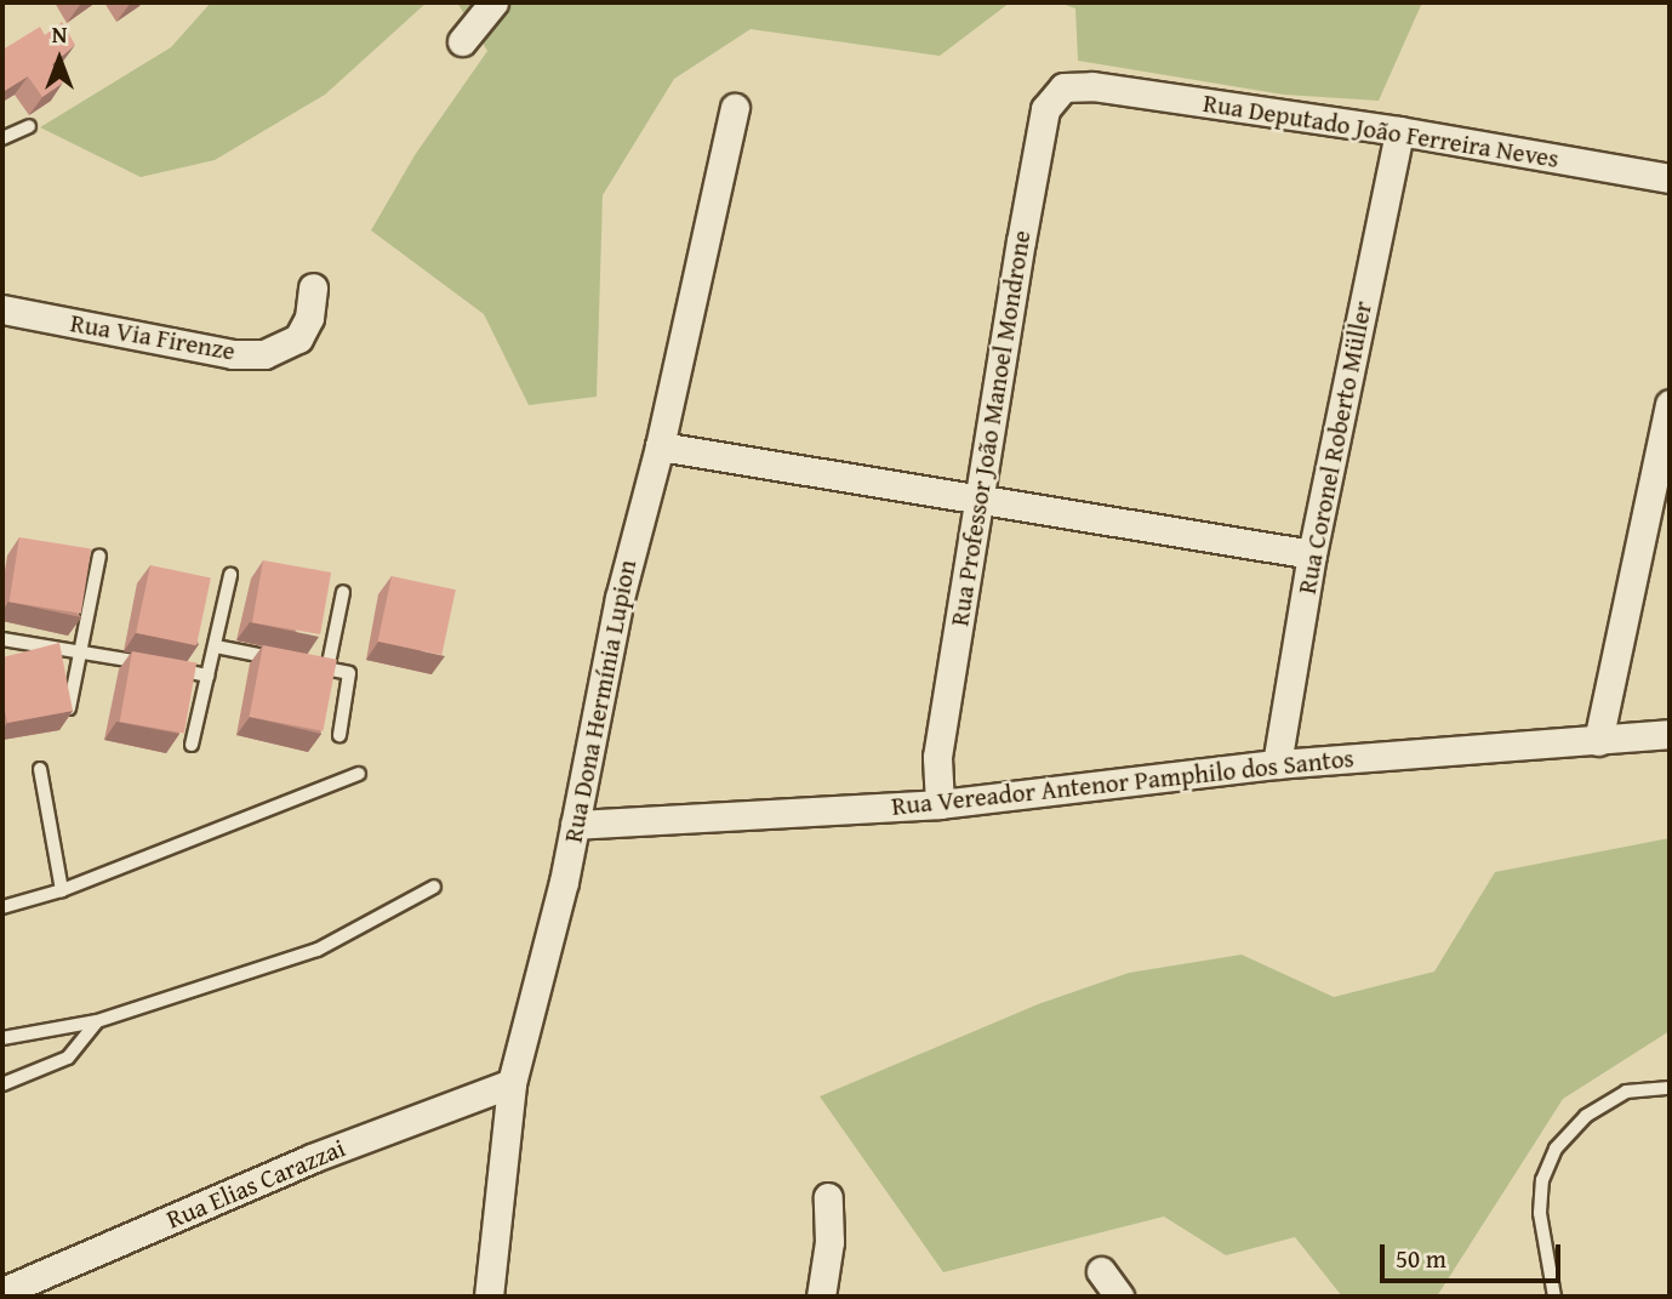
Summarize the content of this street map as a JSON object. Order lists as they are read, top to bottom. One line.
{"streets":{"street":["Rua Deputado João Ferreira Neves","Rua Via Firenze","Rua Professor João Manoel Mondrone","Rua Coronel Roberto Müller","Rua Dona Hermínia Lupion","Rua Vereador Antenor Pamphilo dos Santos","Rua Elias Carazzai"]},"crossings":[["Rua Deputado João Ferreira Neves","Rua Professor João Manoel Mondrone"],["Rua Deputado João Ferreira Neves","Rua Coronel Roberto Müller"],["Rua Professor João Manoel Mondrone","Rua Vereador Antenor Pamphilo dos Santos"],["Rua Coronel Roberto Müller","Rua Vereador Antenor Pamphilo dos Santos"],["Rua Dona Hermínia Lupion","Rua Vereador Antenor Pamphilo dos Santos"],["Rua Dona Hermínia Lupion","Rua Elias Carazzai"]],"scale_bar":"50 m","north":"top"}
